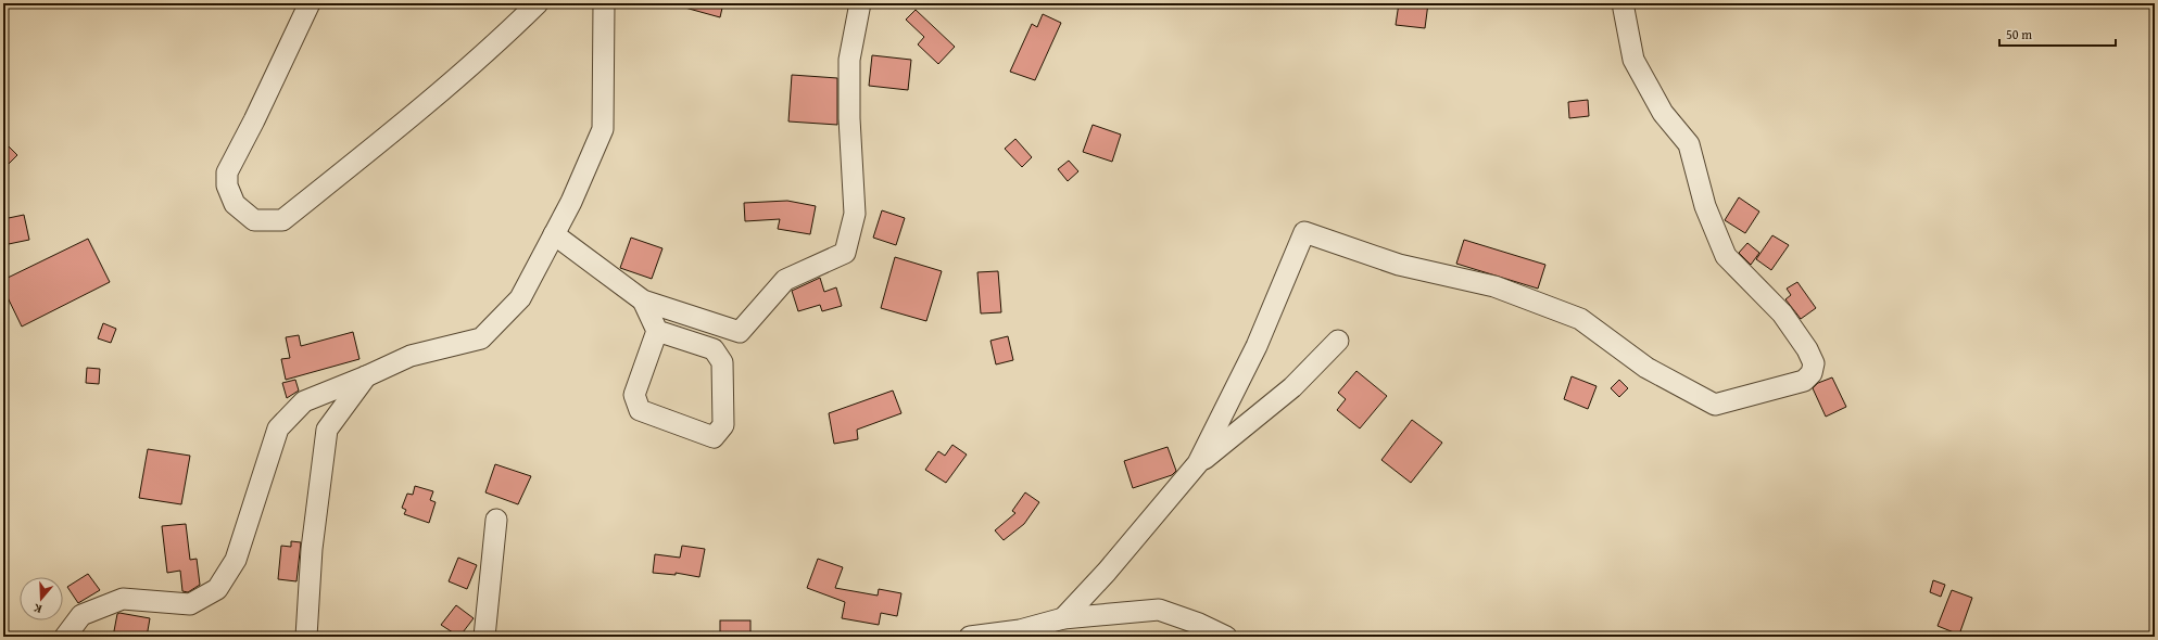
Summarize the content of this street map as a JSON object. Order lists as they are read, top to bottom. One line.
{"scale_bar":"50 m","north":"bottom"}
